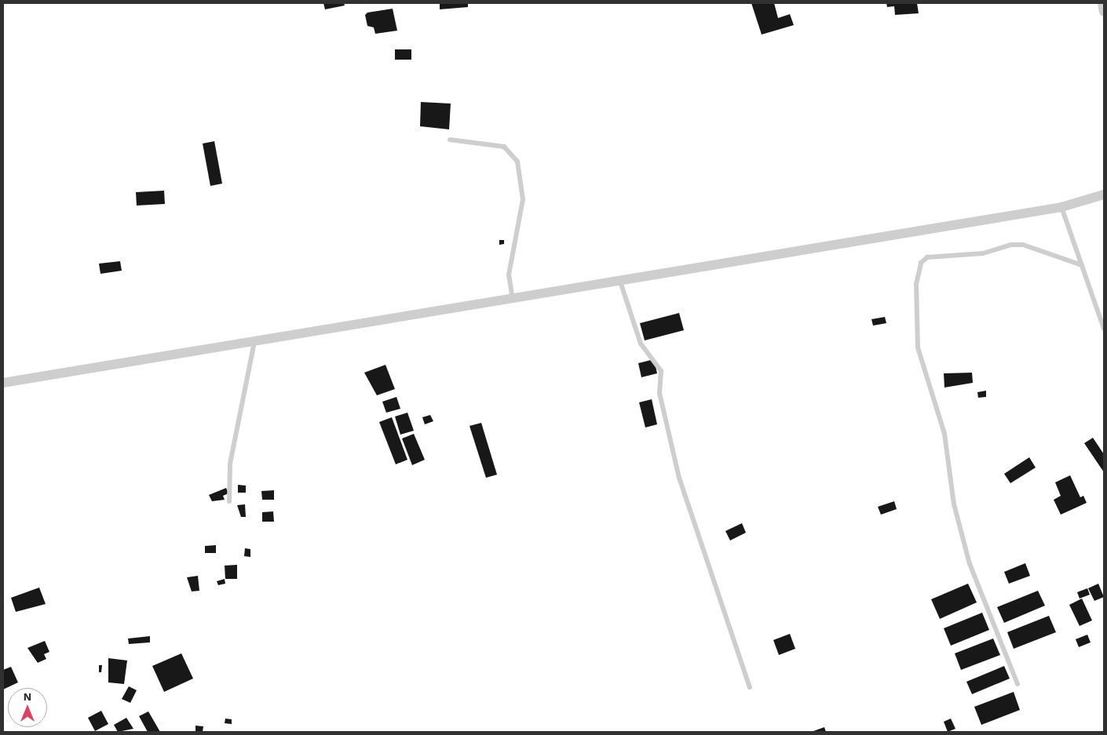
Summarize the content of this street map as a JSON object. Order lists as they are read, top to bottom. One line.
{"north":"top"}
